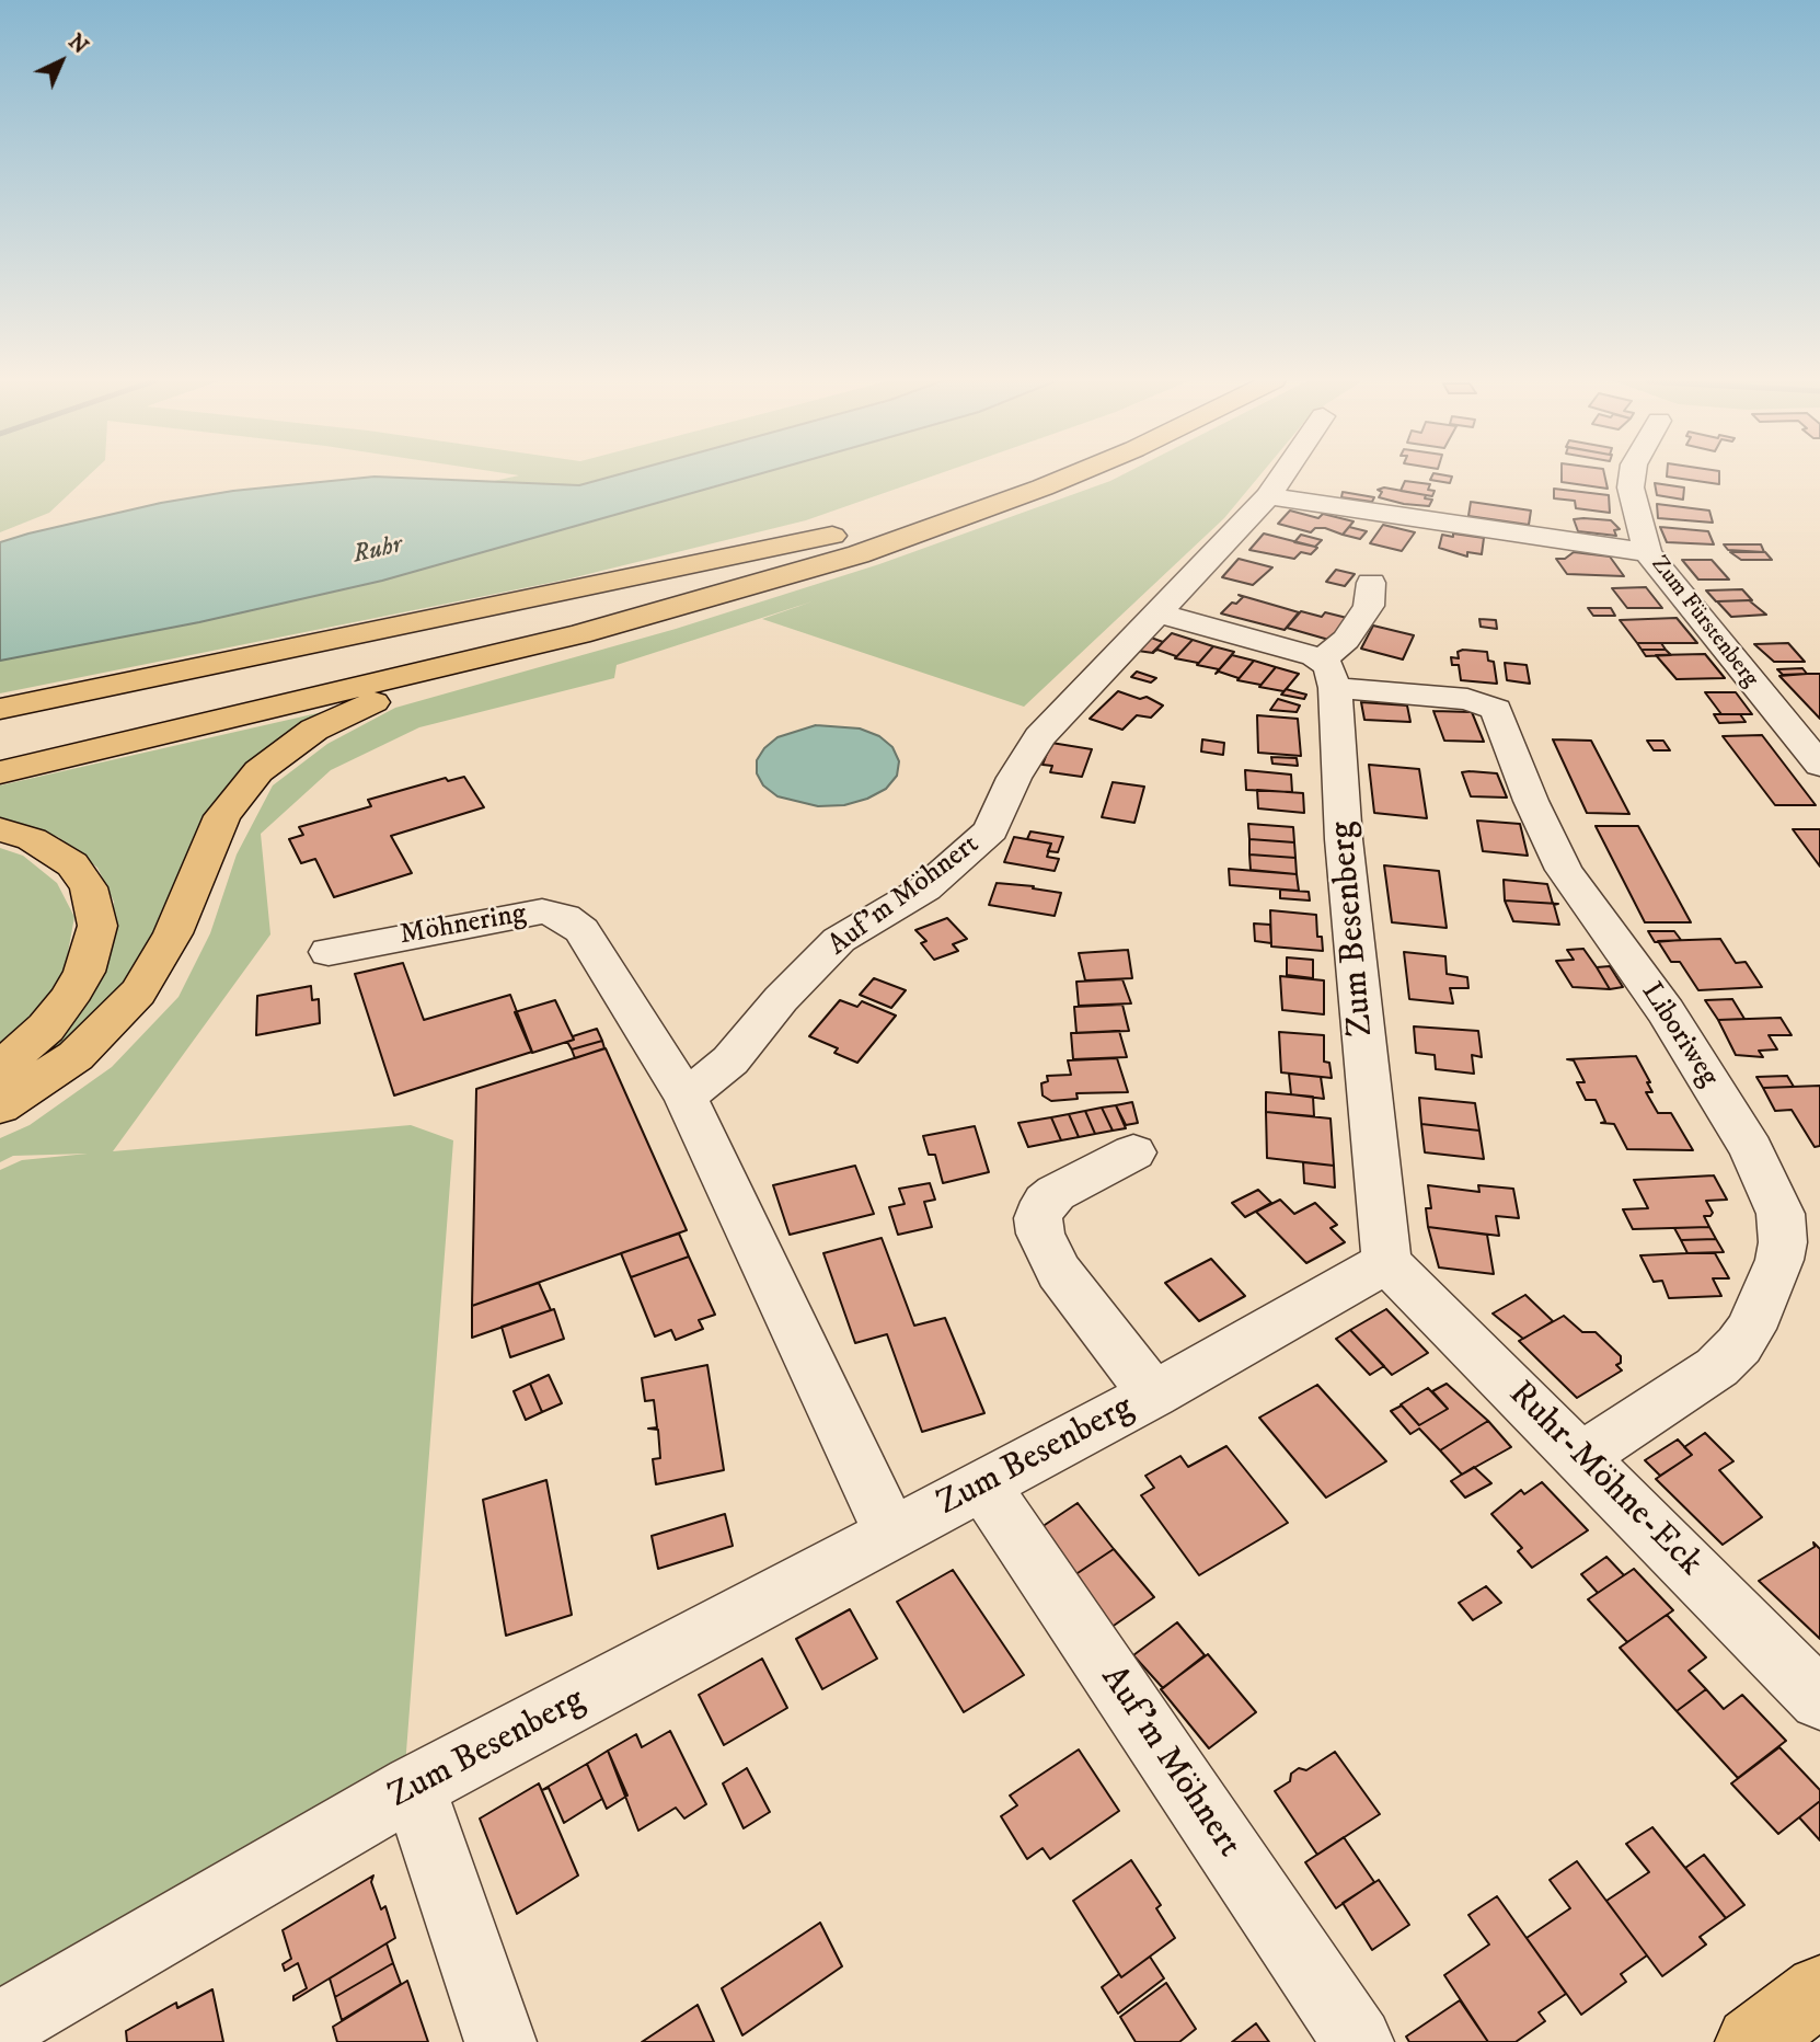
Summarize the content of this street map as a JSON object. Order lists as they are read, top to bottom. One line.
{"streets":{"street":["Zum Fürstenberg","Auf'm Möhnert","Möhnering","Zum Besenberg","Liboriweg","Ruhr-Möhne-Eck"]},"crossings":[["Auf'm Möhnert","Möhnering"],["Auf'm Möhnert","Zum Besenberg"],["Zum Besenberg","Liboriweg"],["Zum Besenberg","Ruhr-Möhne-Eck"],["Liboriweg","Ruhr-Möhne-Eck"]],"water":["Ruhr"],"north":"top right"}
